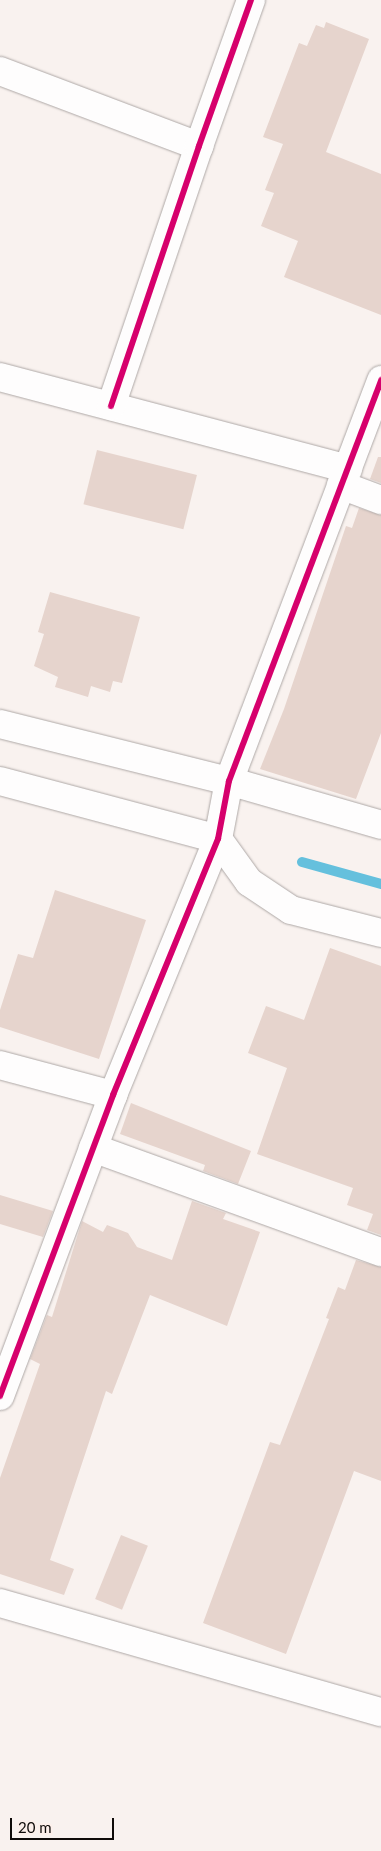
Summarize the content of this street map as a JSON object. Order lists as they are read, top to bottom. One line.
{"scale_bar":"20 m"}
